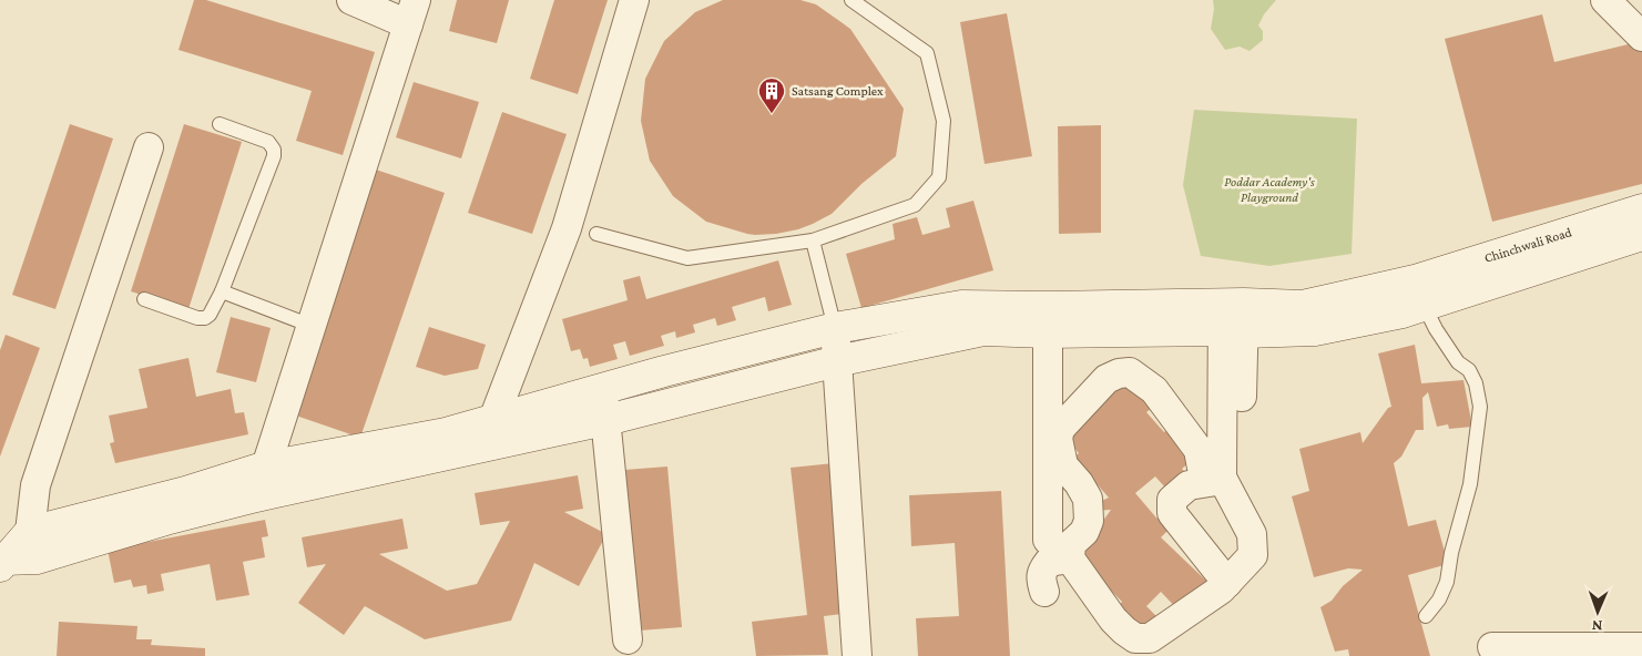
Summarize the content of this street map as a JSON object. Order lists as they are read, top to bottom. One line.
{"streets":{"street":["Chinchwali Road"]},"parks":["Poddar Academy's Playground"],"places":{"building":["Satsang Complex"]},"north":"bottom"}
